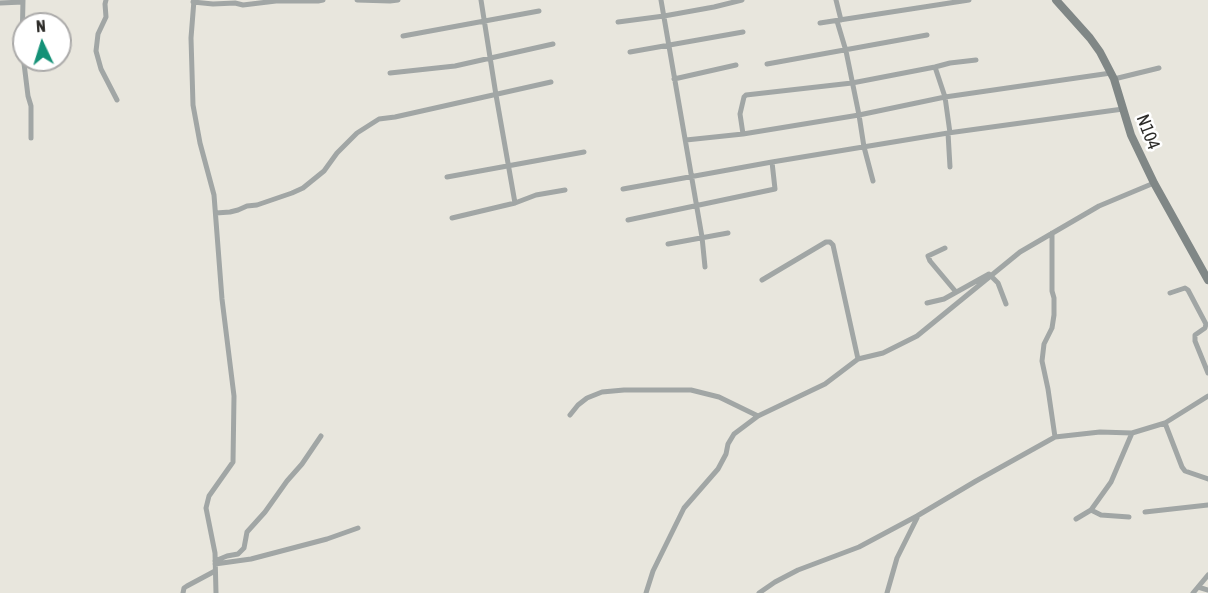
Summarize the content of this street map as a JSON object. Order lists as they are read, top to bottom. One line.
{"streets":{"street":["N104"]},"north":"top"}
